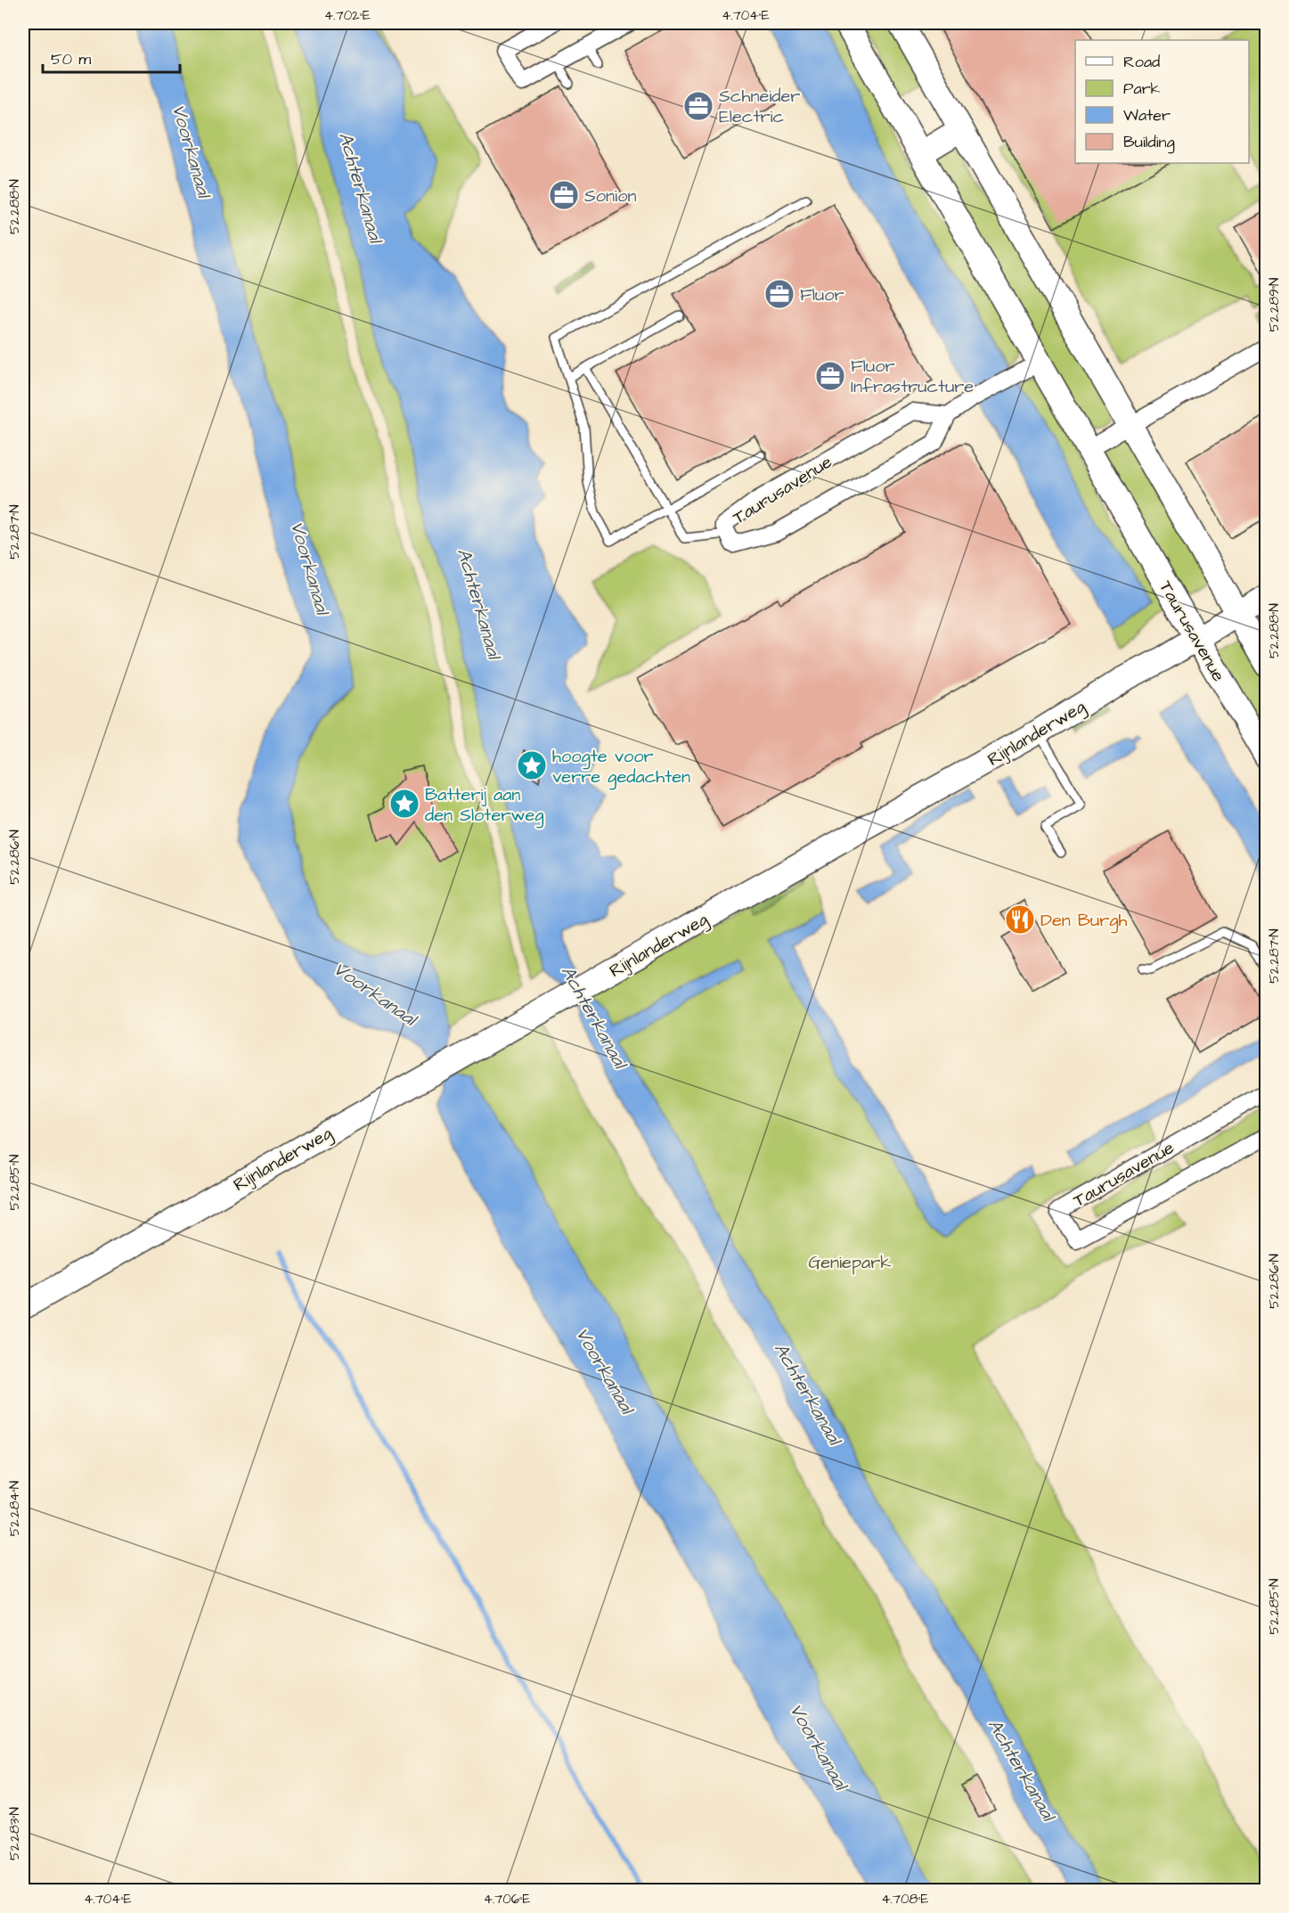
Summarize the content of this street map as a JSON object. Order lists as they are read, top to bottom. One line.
{"streets":{"main road":["Taurusavenue","Rijnlanderweg"]},"crossings":[["Taurusavenue","Rijnlanderweg"]],"water":["Voorkanaal","Achterkanaal"],"parks":["Geniepark"],"places":{"office":["Schneider Electric","Sonion","Fluor","Fluor Infrastructure"],"place":["hoogte voor verre gedachten","Batterij aan den Sloterweg"],"restaurant":["Den Burgh"]},"legend":["Road","Park","Water","Building"],"scale_bar":"50 m","coordinates":["4.702°E","4.704°E","52.288°N","52.289°N","52.287°N","52.286°N","52.285°N","52.284°N","52.283°N","4.706°E","4.708°E"]}
